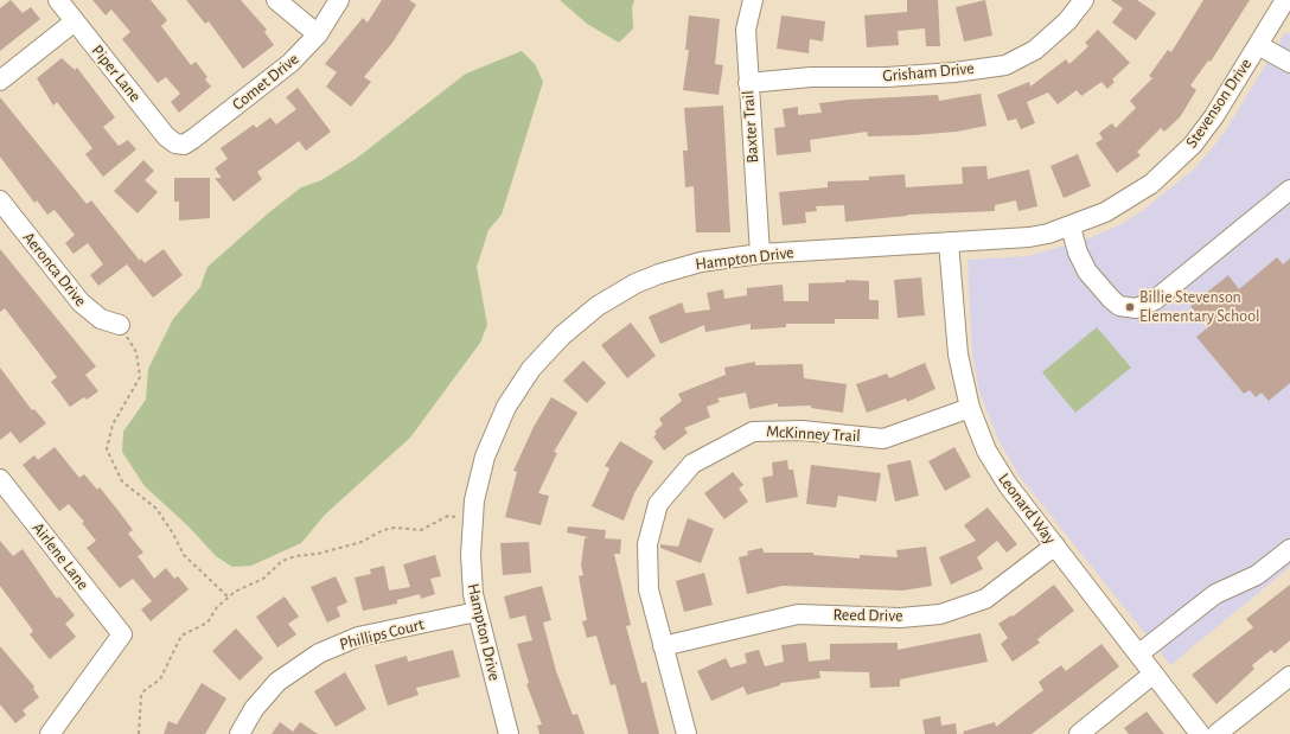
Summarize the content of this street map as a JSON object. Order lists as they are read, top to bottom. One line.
{"streets":{"street":["Grisham Drive","Piper Lane","Comet Drive","Stevenson Drive","Baxter Trail","Hampton Drive","Aeronca Drive","McKinney Trail","Leonard Way","Airlene Lane","Reed Drive","Phillips Court"]},"crossings":[["Grisham Drive","Baxter Trail"],["Piper Lane","Comet Drive"],["Stevenson Drive","Hampton Drive"],["Stevenson Drive","Leonard Way"],["Baxter Trail","Hampton Drive"],["Hampton Drive","Leonard Way"],["Hampton Drive","Phillips Court"],["McKinney Trail","Leonard Way"],["McKinney Trail","Reed Drive"],["Leonard Way","Reed Drive"]],"places":["Billie Stevenson Elementary School"]}
